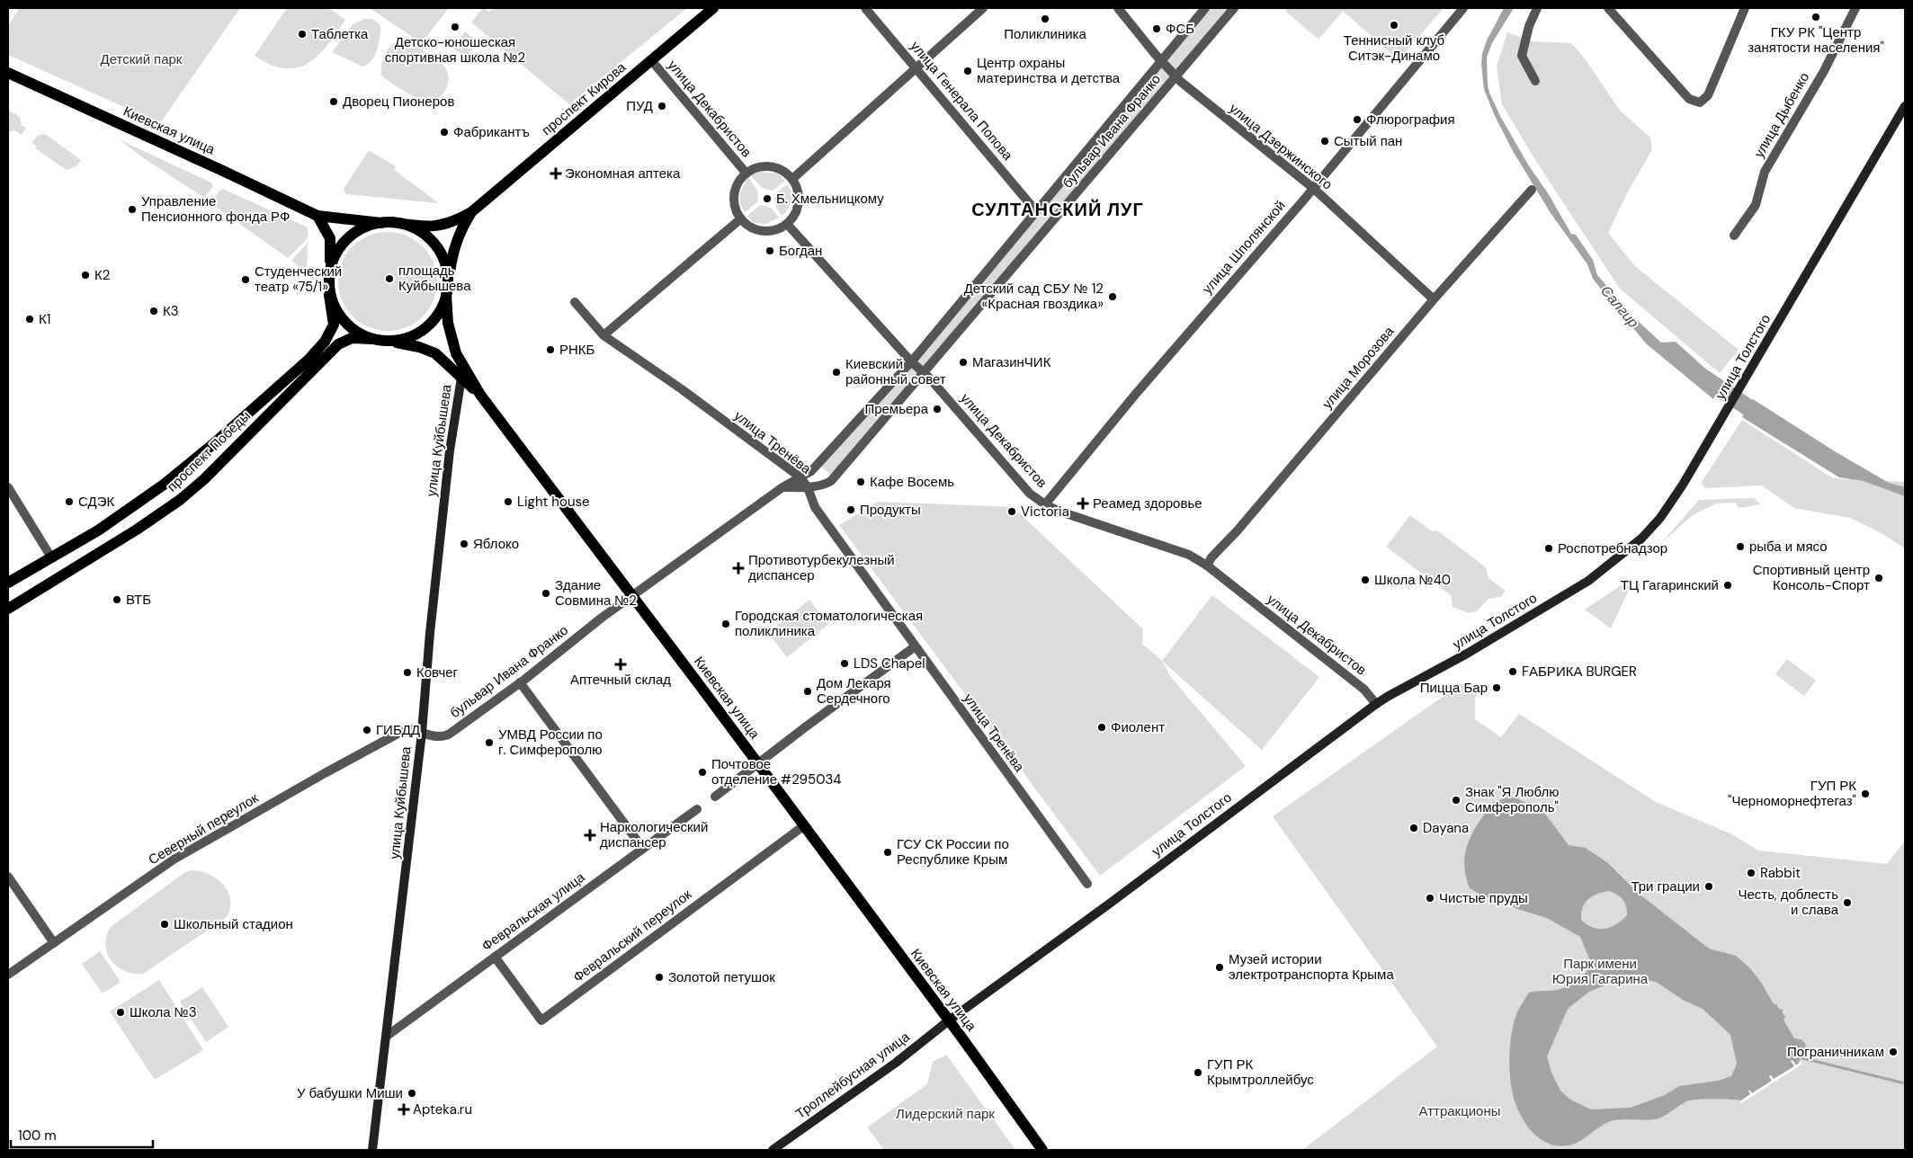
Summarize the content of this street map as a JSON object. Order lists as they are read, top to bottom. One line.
{"streets":{"main road":["проспект Кирова","Киевская улица","улица Толстого","улица Куйбышева","проспект Победы","Троллейбусная улица"],"street":["улица Генерала Попова","улица Декабристов","улица Дыбенко","бульвар Ивана Франко","улица Дзержинского","улица Шполянской","улица Морозова","улица Тренёва","Северный переулок","Февральская улица","Февральский переулок"]},"crossings":[["проспект Кирова","улица Декабристов"],["улица Генерала Попова","бульвар Ивана Франко"],["улица Декабристов","бульвар Ивана Франко"],["улица Декабристов","улица Шполянской"],["улица Декабристов","улица Толстого"],["улица Декабристов","улица Морозова"],["Киевская улица","бульвар Ивана Франко"],["Киевская улица","улица Толстого"],["Киевская улица","улица Куйбышева"],["Киевская улица","проспект Победы"],["Киевская улица","Февральский переулок"],["Киевская улица","Троллейбусная улица"],["бульвар Ивана Франко","улица Дзержинского"],["бульвар Ивана Франко","улица Куйбышева"],["бульвар Ивана Франко","улица Тренёва"],["бульвар Ивана Франко","Северный переулок"],["улица Дзержинского","улица Шполянской"],["улица Дзержинского","улица Морозова"],["улица Толстого","Троллейбусная улица"],["улица Куйбышева","Северный переулок"],["улица Куйбышева","Февральская улица"],["Февральская улица","Февральский переулок"]],"districts":["СУЛТАНСКИЙ ЛУГ"],"water":["Салгир"],"parks":["Детский парк","Парк имени Юрия Гагарина","Аттракционы","Лидерский парк"],"places":{"other":["ГКУ РК \"Центр занятости населения\"","Поликлиника","Теннисный клуб Ситэк-Динамо","Детско-юношеская спортивная школа №2","ФСБ","Таблетка","Центр охраны материнства и детства","Дворец Пионеров","ПУД","Флюрография","Фабрикантъ","Сытый пан","Б. Хмельницкому","Управление Пенсионного фонда РФ","Богдан","К2","площадь Куйбышева","Студенческий театр «75/1»","Детский сад СБУ № 12 «Красная гвоздика»","К3","К1","РНКБ","МагазинЧИК","Киевский районный совет","Премьера","Кафе Восемь","СДЭК","Light house","Продукты","Victoria","Яблоко","рыба и мясо","Роспотребнадзор","Спортивный центр Консоль-Спорт","Школа №40","ТЦ Гагаринский","Здание Совмина №2","ВТБ","Городская стоматологическая поликлиника","LDS Chapel","FАБРИКА BURGER","Ковчег","Пицца Бар","Дом Лекаря Сердечного","Фиолент","ГИБДД","УМВД России по г. Симферополю","Почтовое отделение #295034","ГУП РК \"Черноморнефтегаз\"","Знак \"Я Люблю Симферополь\"","Dayana","ГСУ СК России по Республике Крым","Rabbit","Три грации","Чистые пруды","Честь, доблесть и слава","Школьный стадион","Музей истории электротранспорта Крыма","Золотой петушок","Школа №3","Пограничникам","ГУП РК Крымтроллейбус","У бабушки Миши"],"health":["Экономная аптека","Реамед здоровье","Противотурбекулезный диспансер","Аптечный склад","Наркологический диспансер","Apteka.ru"]},"scale_bar":"100 m"}
